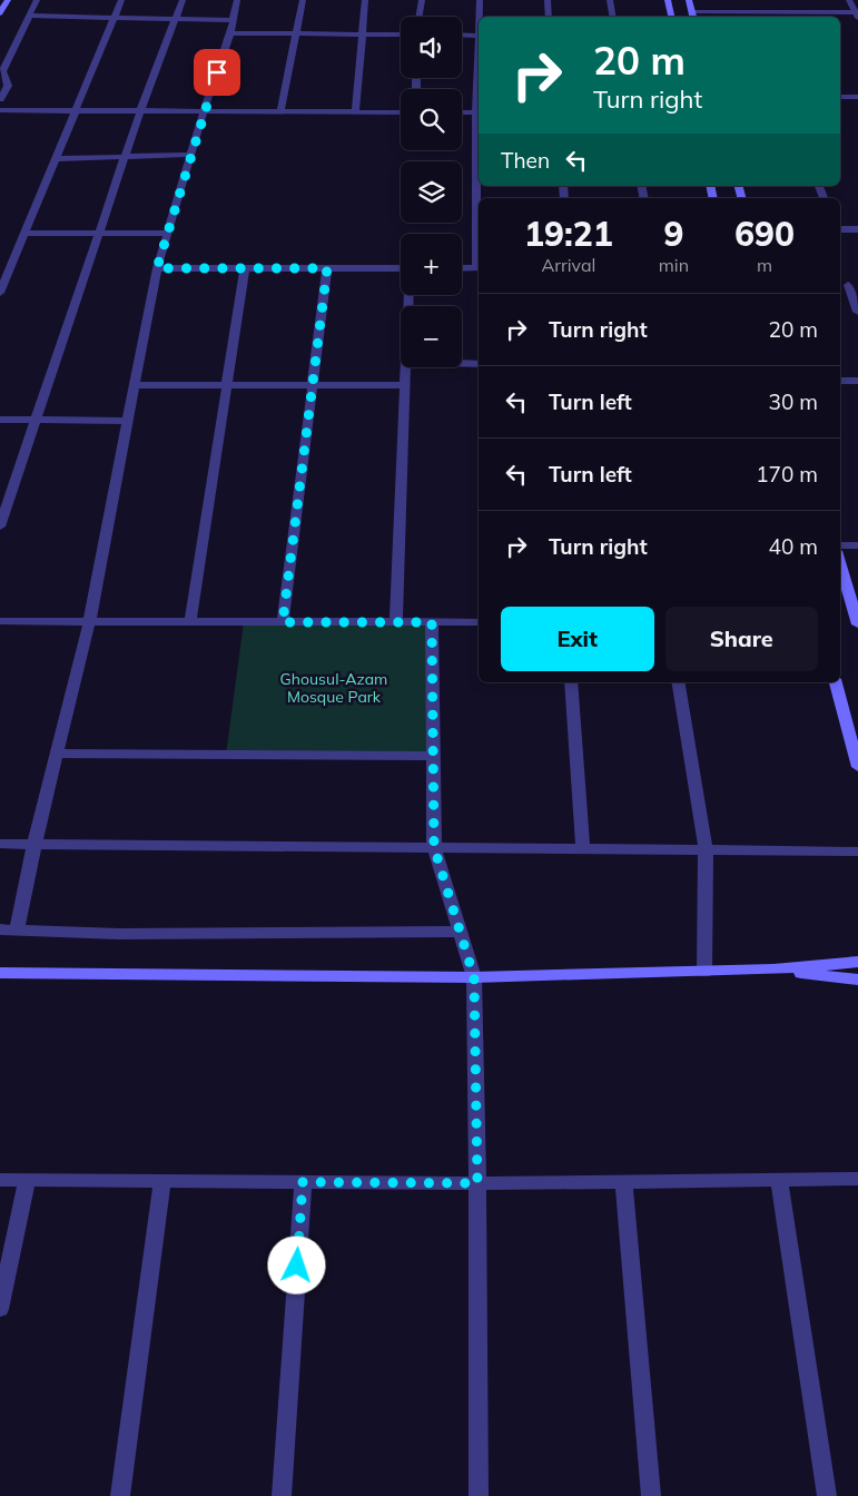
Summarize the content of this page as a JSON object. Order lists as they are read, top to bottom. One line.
{"parks":["Ghousul-Azam Mosque Park"],"page":{"map_buttons":["+","−"],"turn":["20 m","Turn right"],"then":"Then","eta":["19:21","Arrival","9","min","690","m"],"list":[{"name":"Turn right","value":"20 m"},{"name":"Turn left","value":"30 m"},{"name":"Turn left","value":"170 m"},{"name":"Turn right","value":"40 m"}],"buttons":["Exit","Share"]}}
